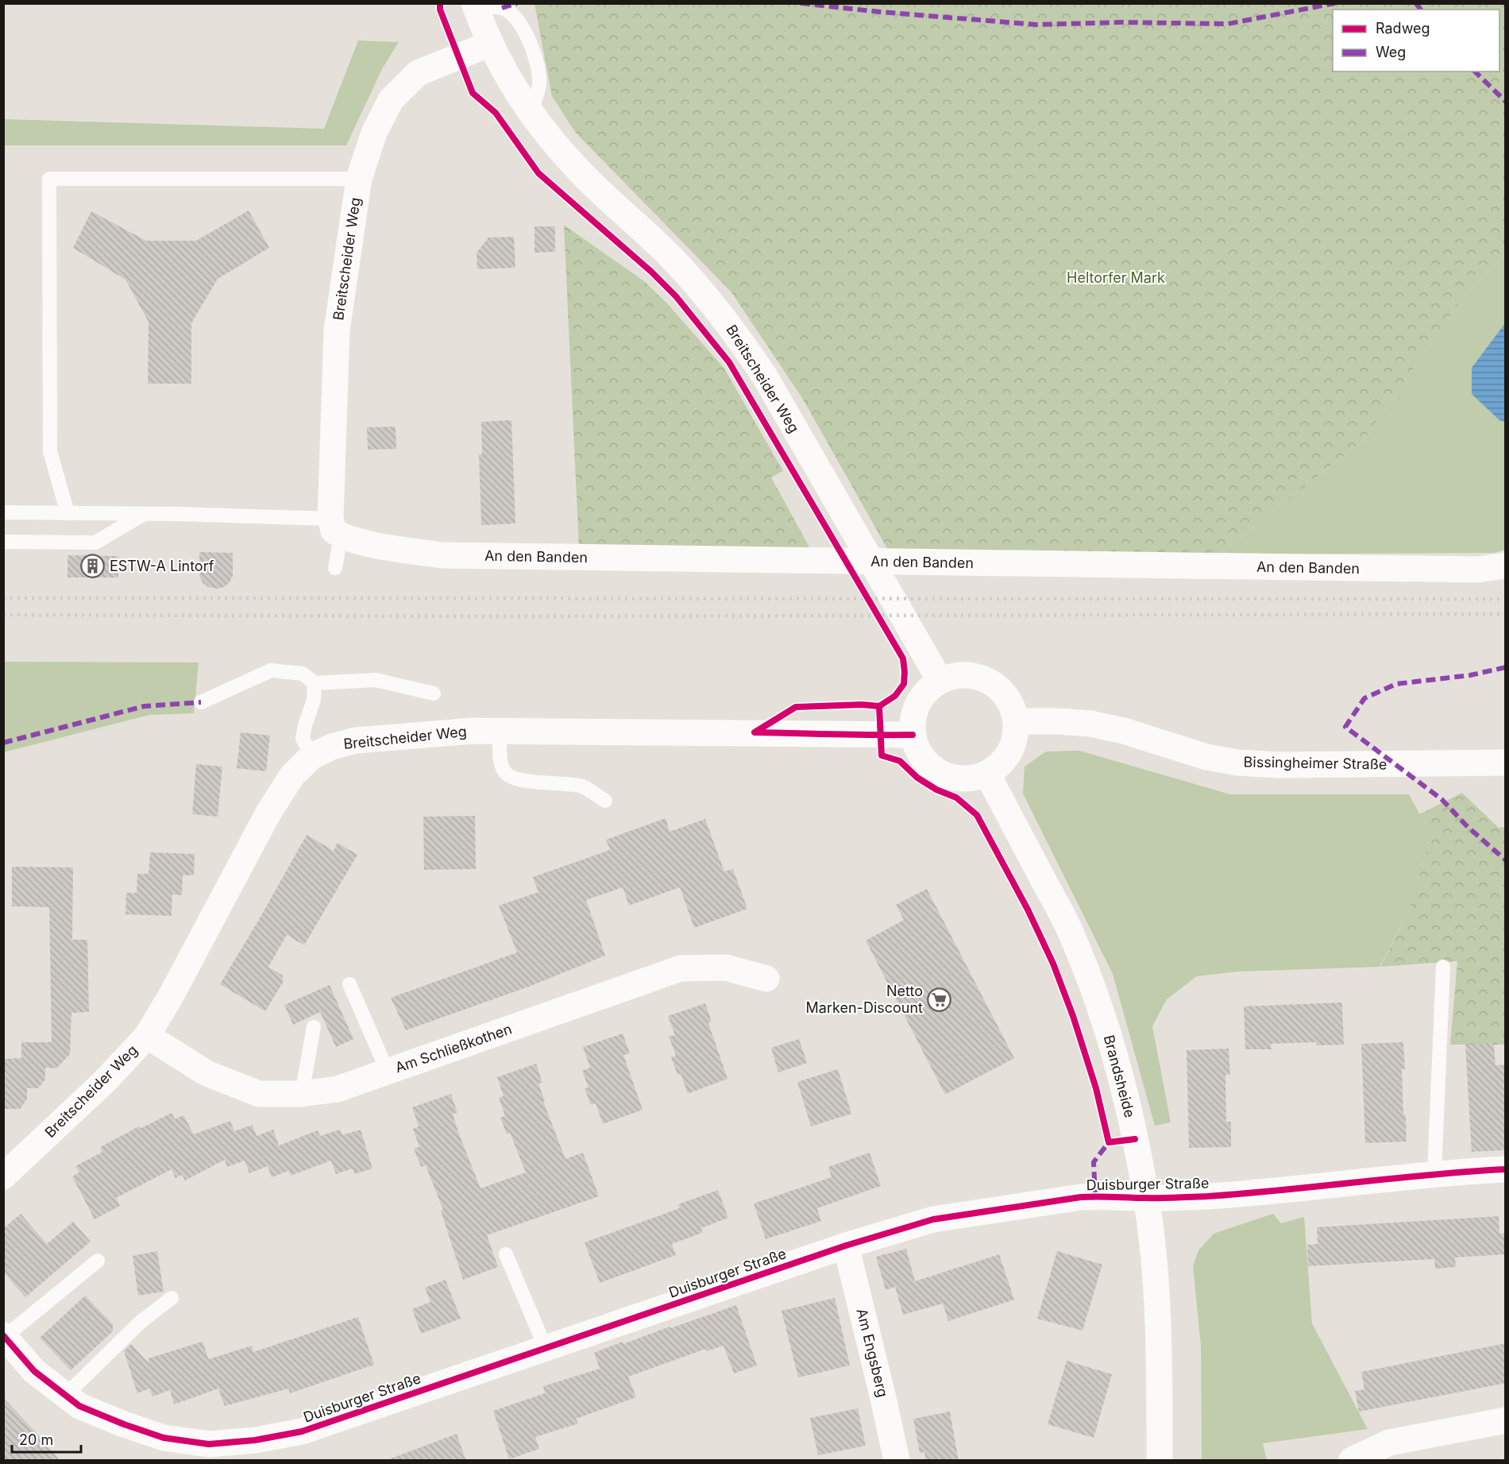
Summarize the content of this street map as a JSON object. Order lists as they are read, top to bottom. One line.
{"streets":{"street":["Breitscheider Weg","An den Banden","Bissingheimer Straße","Am Schließkothen","Brandsheide","Duisburger Straße","Am Engsberg"]},"crossings":[["Breitscheider Weg","An den Banden"],["Breitscheider Weg","Bissingheimer Straße"],["Breitscheider Weg","Am Schließkothen"],["Breitscheider Weg","Brandsheide"],["Bissingheimer Straße","Brandsheide"],["Brandsheide","Duisburger Straße"],["Duisburger Straße","Am Engsberg"]],"parks":["Heltorfer Mark"],"places":{"building":["ESTW-A Lintorf"],"supermarket":["Netto Marken-Discount"]},"legend":["Radweg","Weg"],"scale_bar":"20 m"}
